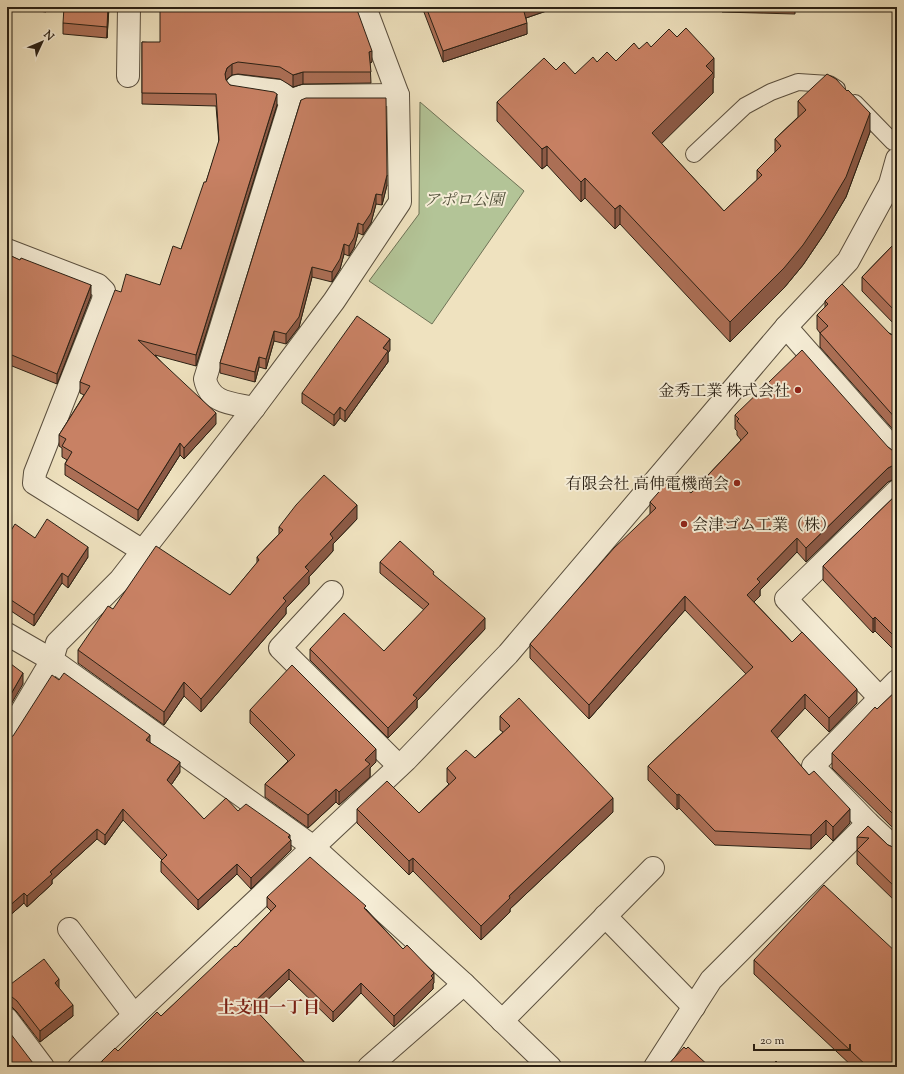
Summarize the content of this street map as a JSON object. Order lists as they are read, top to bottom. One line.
{"districts":["土支田一丁目"],"parks":["アポロ公園"],"places":["金秀工業 株式会社","有限会社 高伸電機商会","会津ゴム工業（株）"],"scale_bar":"20 m","north":"top right"}
